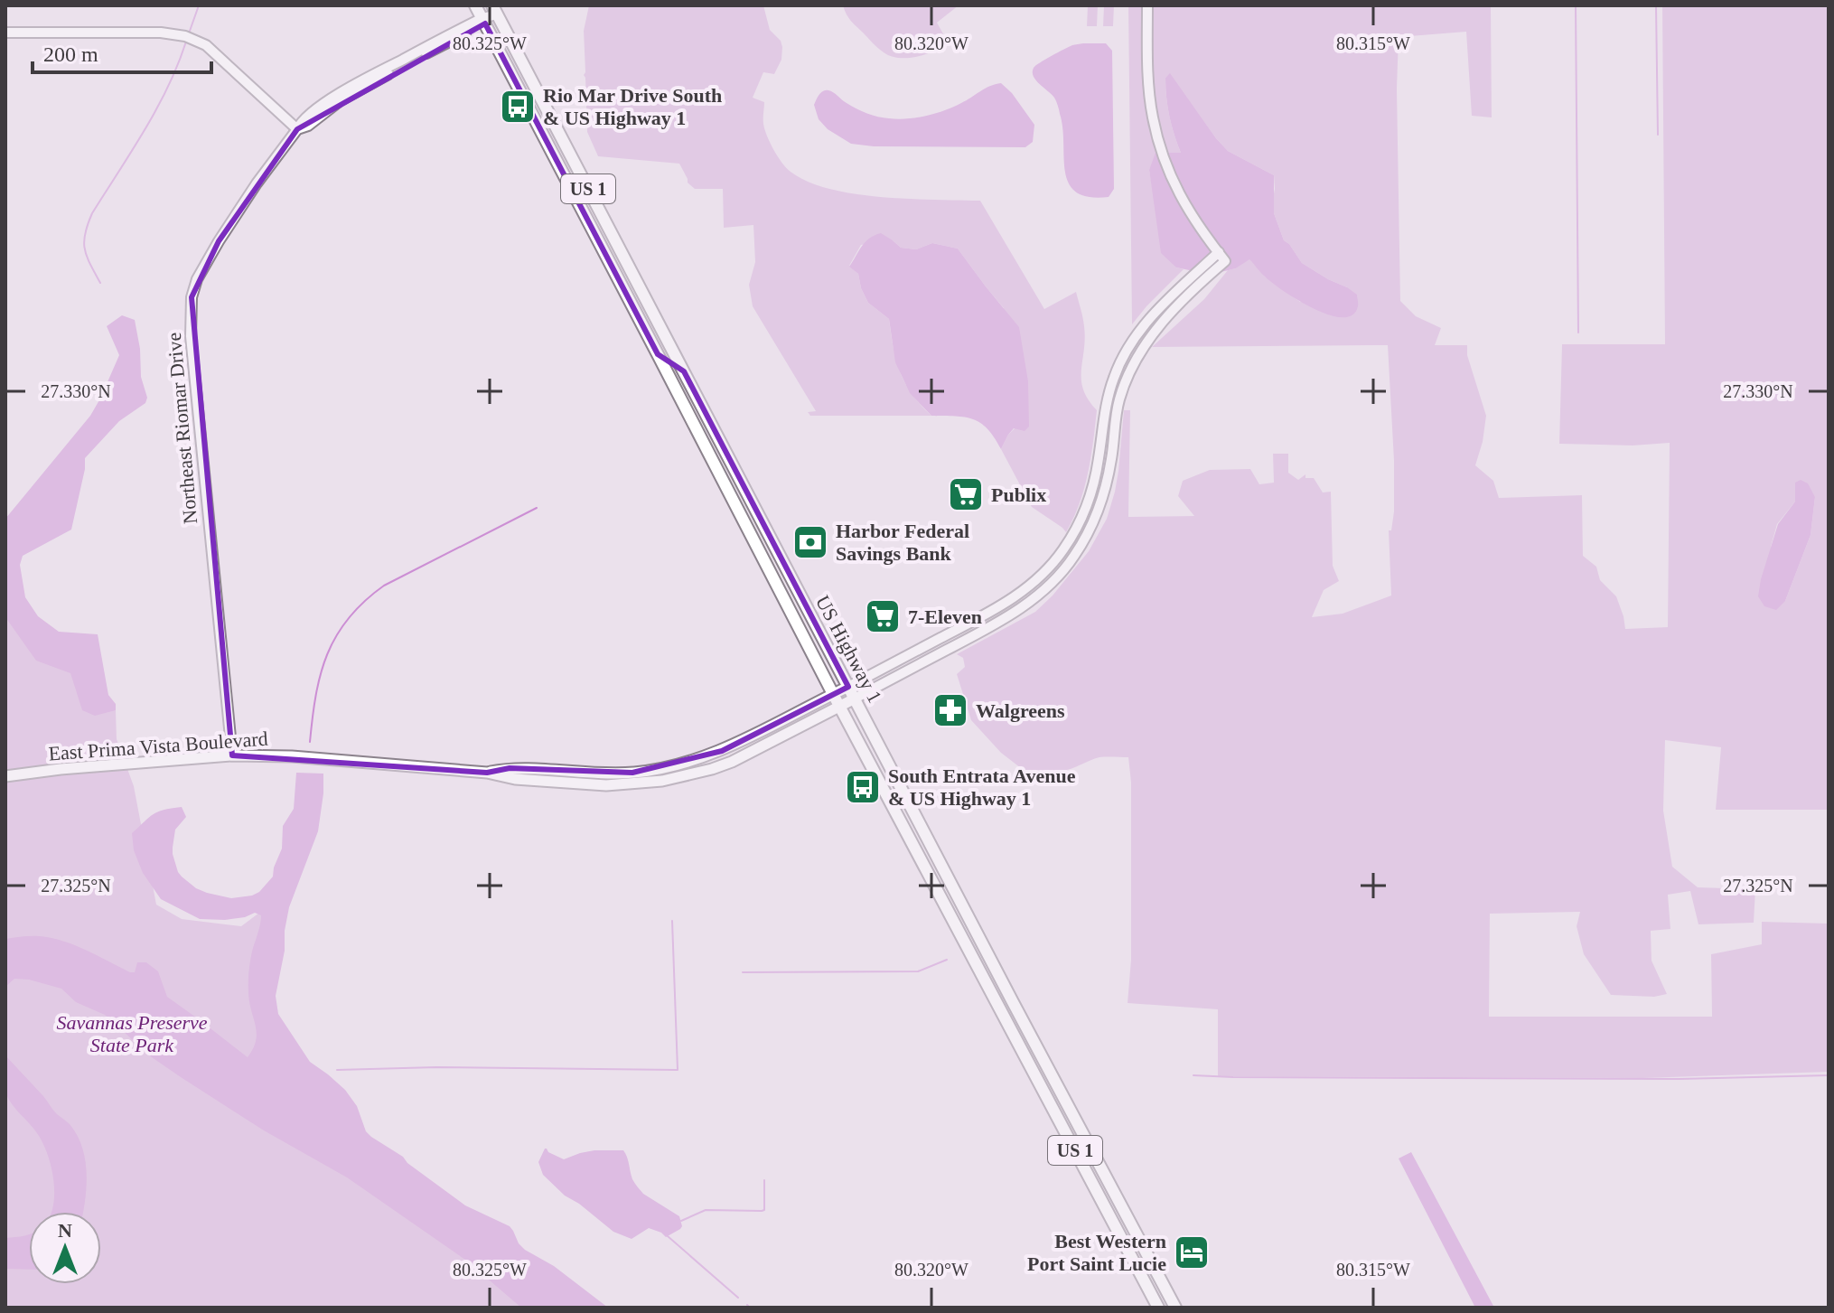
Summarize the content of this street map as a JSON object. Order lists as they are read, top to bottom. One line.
{"streets":{"main road":["US 1","US Highway 1","East Prima Vista Boulevard"],"street":["Northeast Riomar Drive"]},"crossings":[["Northeast Riomar Drive","US Highway 1"],["Northeast Riomar Drive","East Prima Vista Boulevard"],["US Highway 1","East Prima Vista Boulevard"]],"parks":["Savannas Preserve State Park"],"places":{"bus stop":["Rio Mar Drive South & US Highway 1","South Entrata Avenue & US Highway 1"],"supermarket":["Publix","7-Eleven"],"bank":["Harbor Federal Savings Bank"],"pharmacy":["Walgreens"],"hotel":["Best Western Port Saint Lucie"]},"scale_bar":"200 m","north":"top","coordinates":["80.325°W","80.320°W","80.315°W","27.330°N","27.325°N"]}
